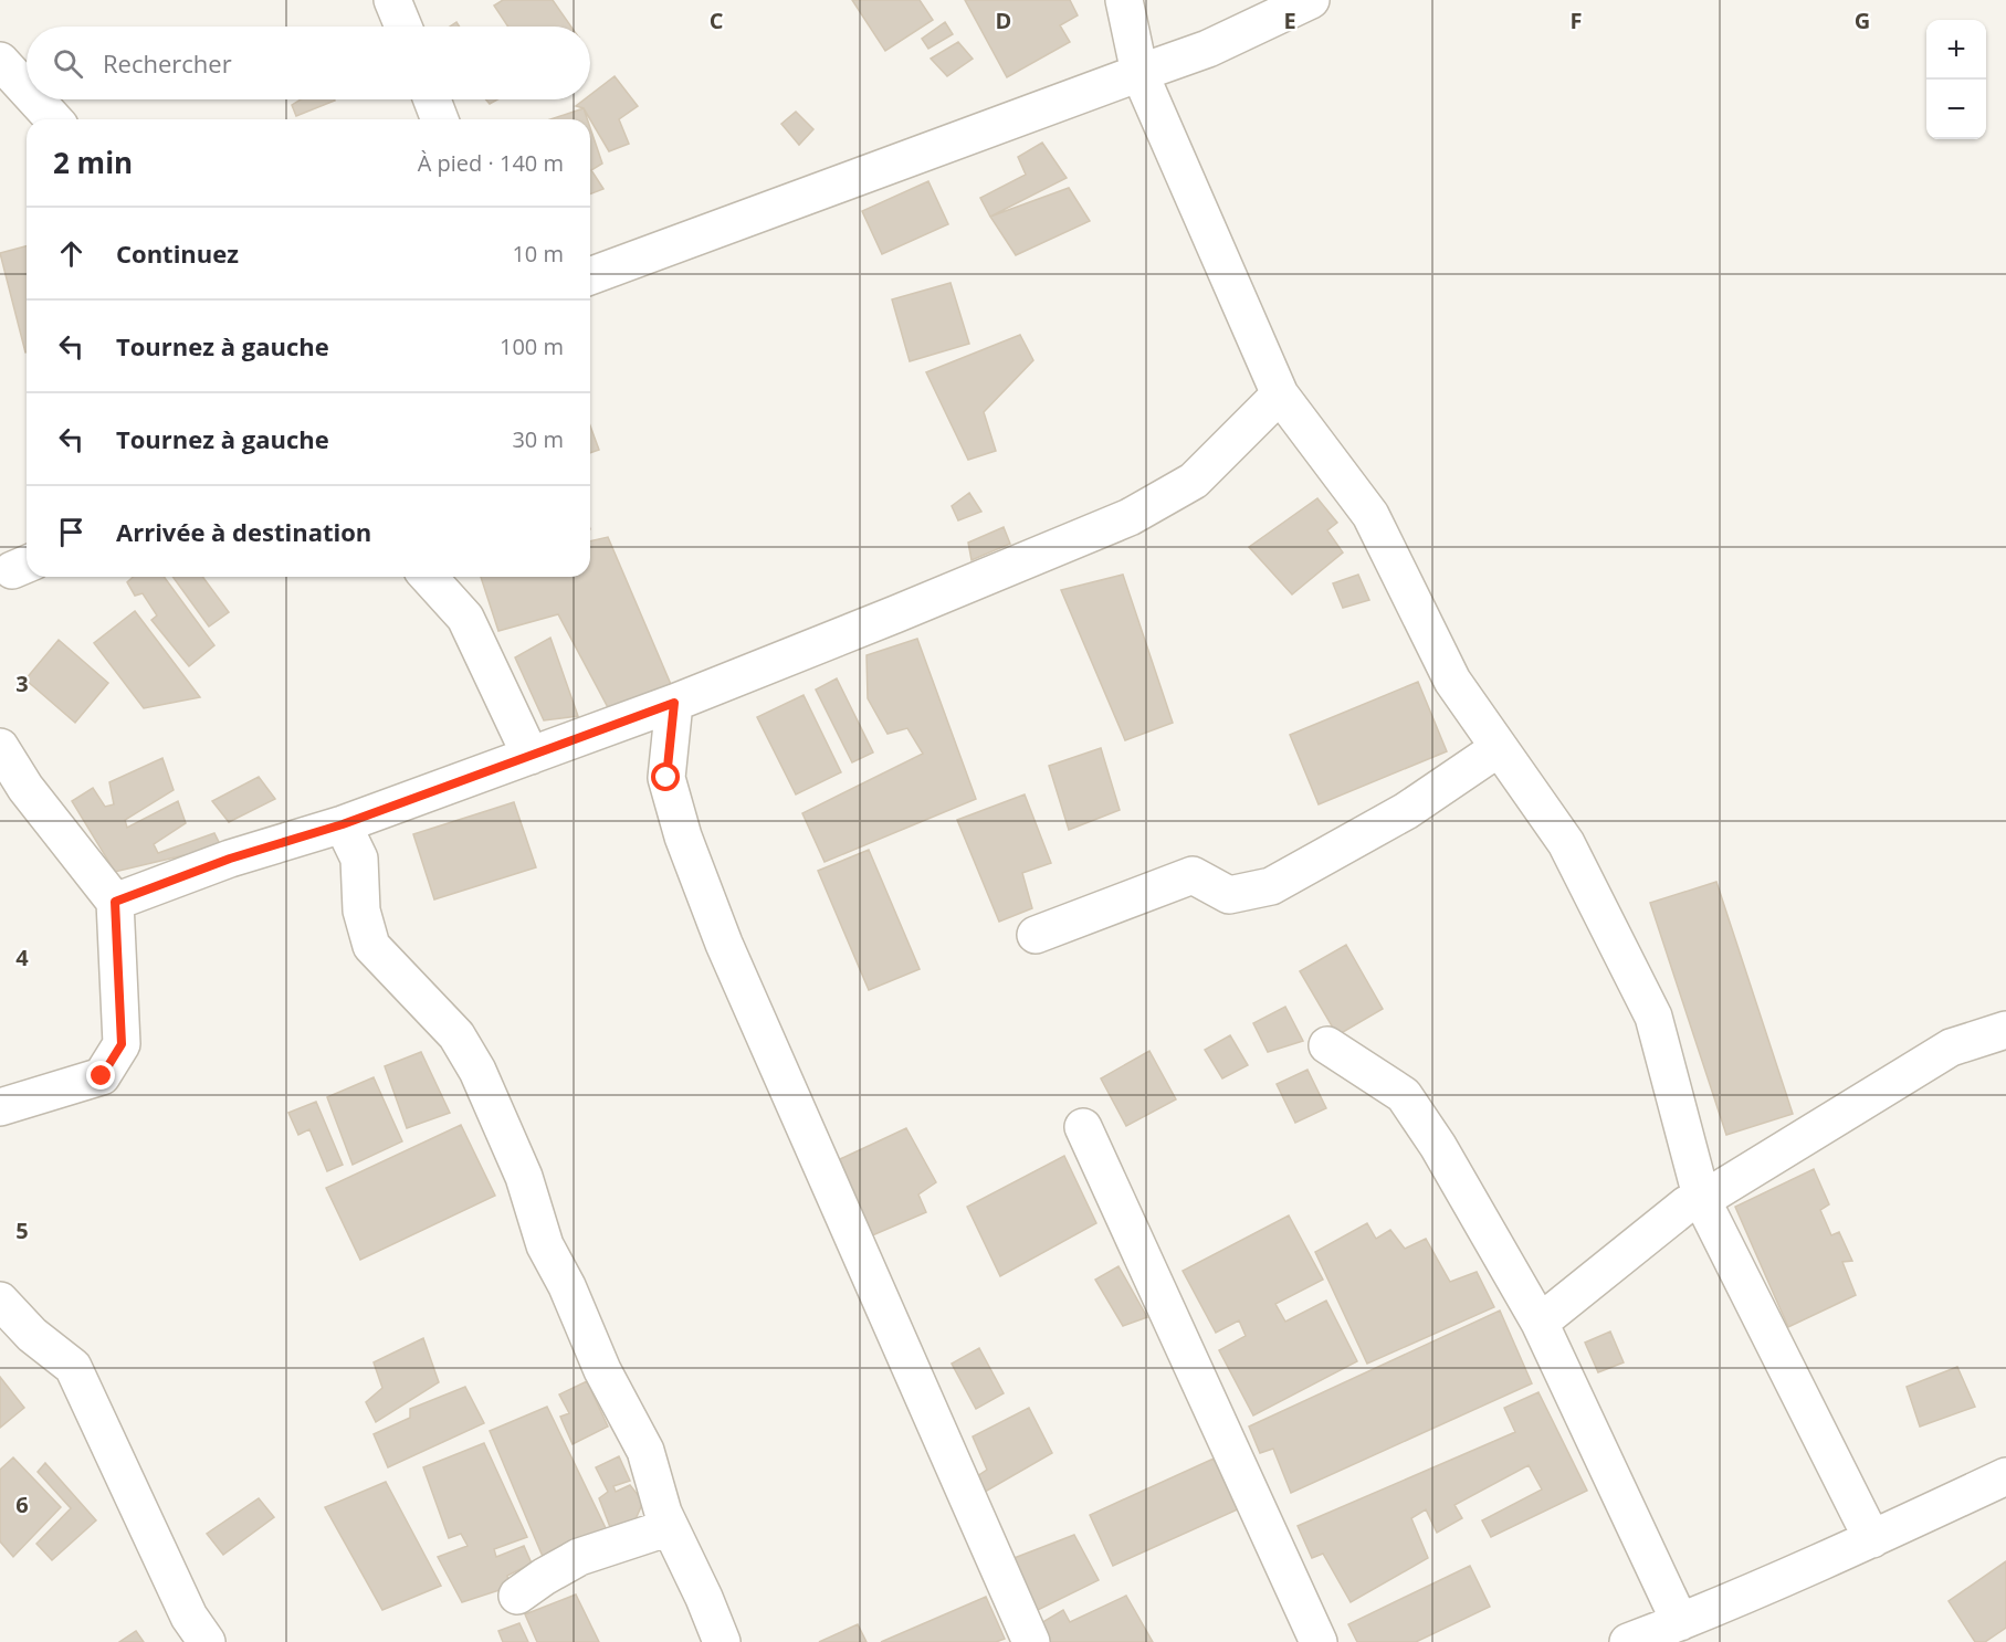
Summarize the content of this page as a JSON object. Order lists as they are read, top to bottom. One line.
{"page":{"map_buttons":["+","−"],"search":"Rechercher","heading":["2 min","À pied · 140 m"],"list":[["Continuez","10 m"],["Tournez à gauche","100 m"],["Tournez à gauche","30 m"],"Arrivée à destination"]},"grid":{"columns":["C","D","E","F","G"],"rows":["3","4","5","6"]}}
